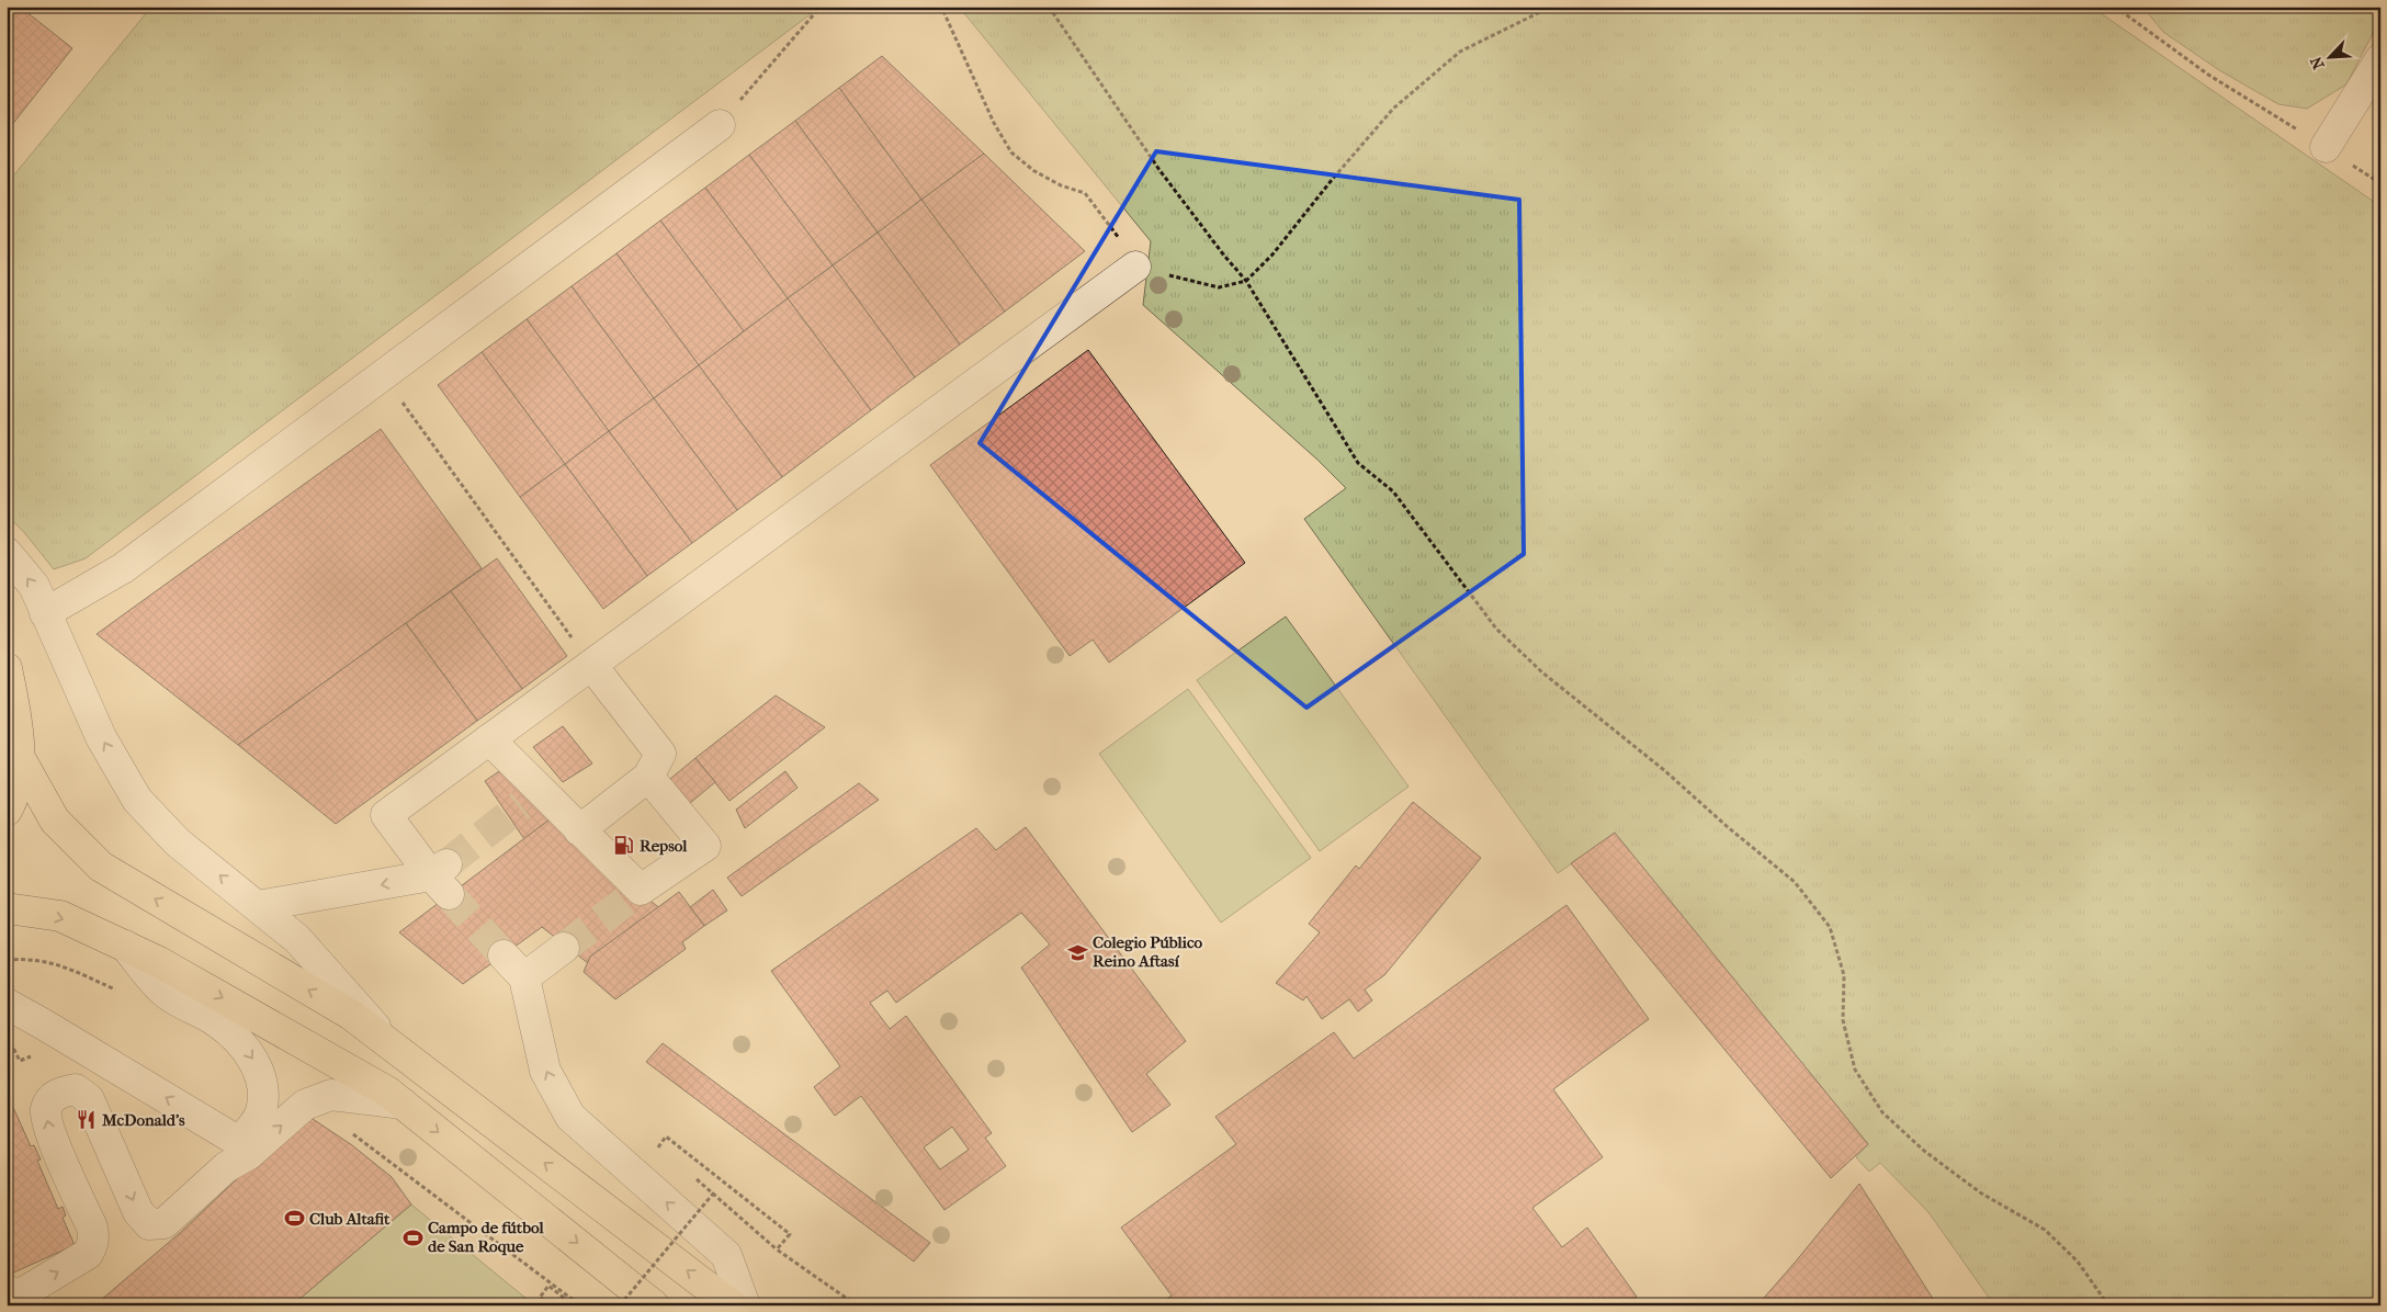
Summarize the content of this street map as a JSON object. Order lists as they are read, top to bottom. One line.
{"places":{"fuel station":["Repsol"],"school or university":["Colegio Público Reino Aftasí"],"restaurant":["McDonald's"],"sports":["Club Altafit","Campo de fútbol de San Roque"]},"north":"bottom left"}
